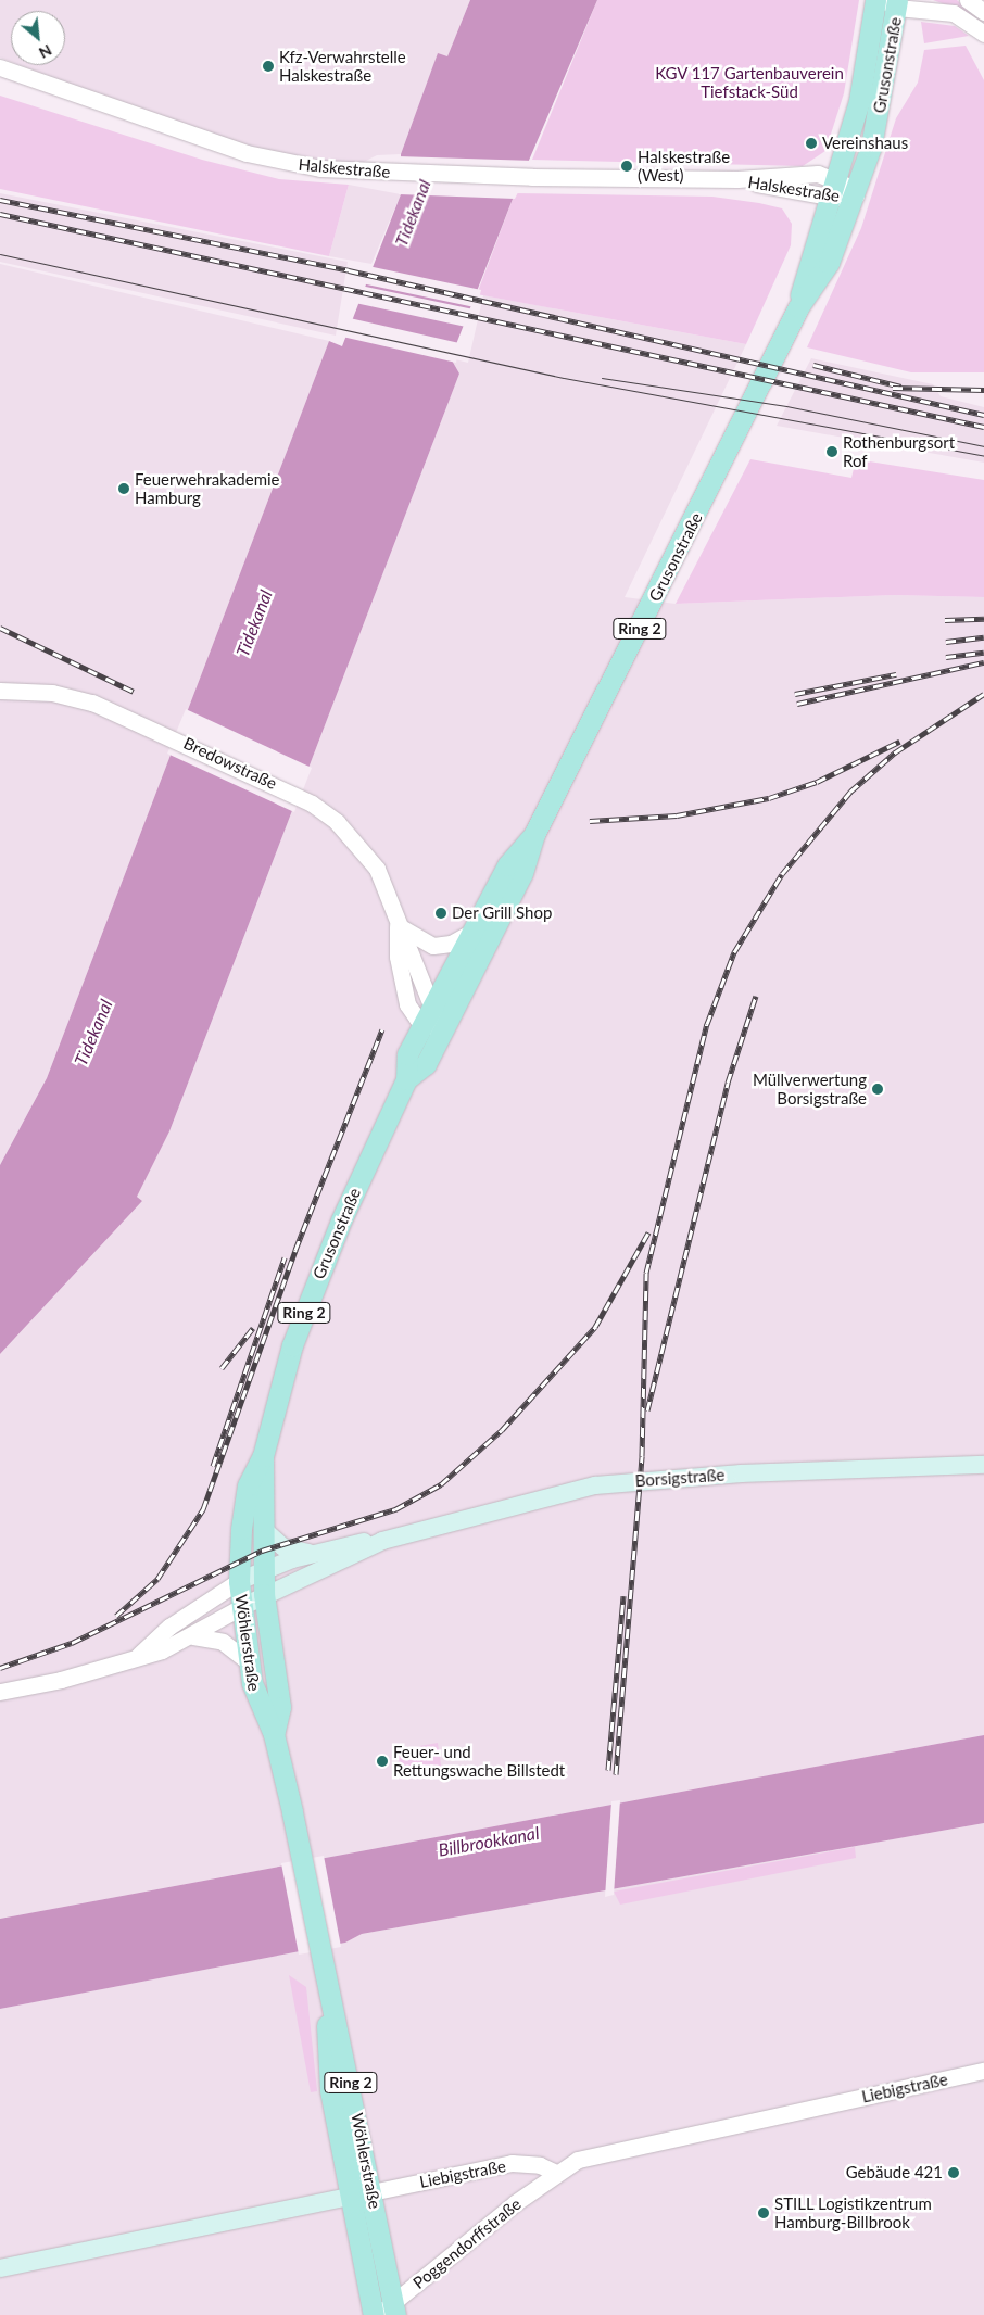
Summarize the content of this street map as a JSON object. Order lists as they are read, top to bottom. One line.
{"streets":{"main road":["Grusonstraße","Ring 2","Borsigstraße","Wöhlerstraße","Liebigstraße"],"street":["Halskestraße","Bredowstraße","Poggendorffstraße"]},"crossings":[["Grusonstraße","Halskestraße"],["Grusonstraße","Bredowstraße"],["Grusonstraße","Borsigstraße"],["Grusonstraße","Wöhlerstraße"],["Borsigstraße","Wöhlerstraße"],["Wöhlerstraße","Liebigstraße"],["Wöhlerstraße","Poggendorffstraße"],["Liebigstraße","Poggendorffstraße"]],"water":["Tidekanal","Billbrookkanal"],"parks":["KGV 117 Gartenbauverein Tiefstack-Süd"],"places":["Kfz-Verwahrstelle Halskestraße","Vereinshaus","Halskestraße (West)","Rothenburgsort Rof","Feuerwehrakademie Hamburg","Der Grill Shop","Müllverwertung Borsigstraße","Feuer- und Rettungswache Billstedt","Gebäude 421","STILL Logistikzentrum Hamburg-Billbrook"],"north":"bottom right"}
